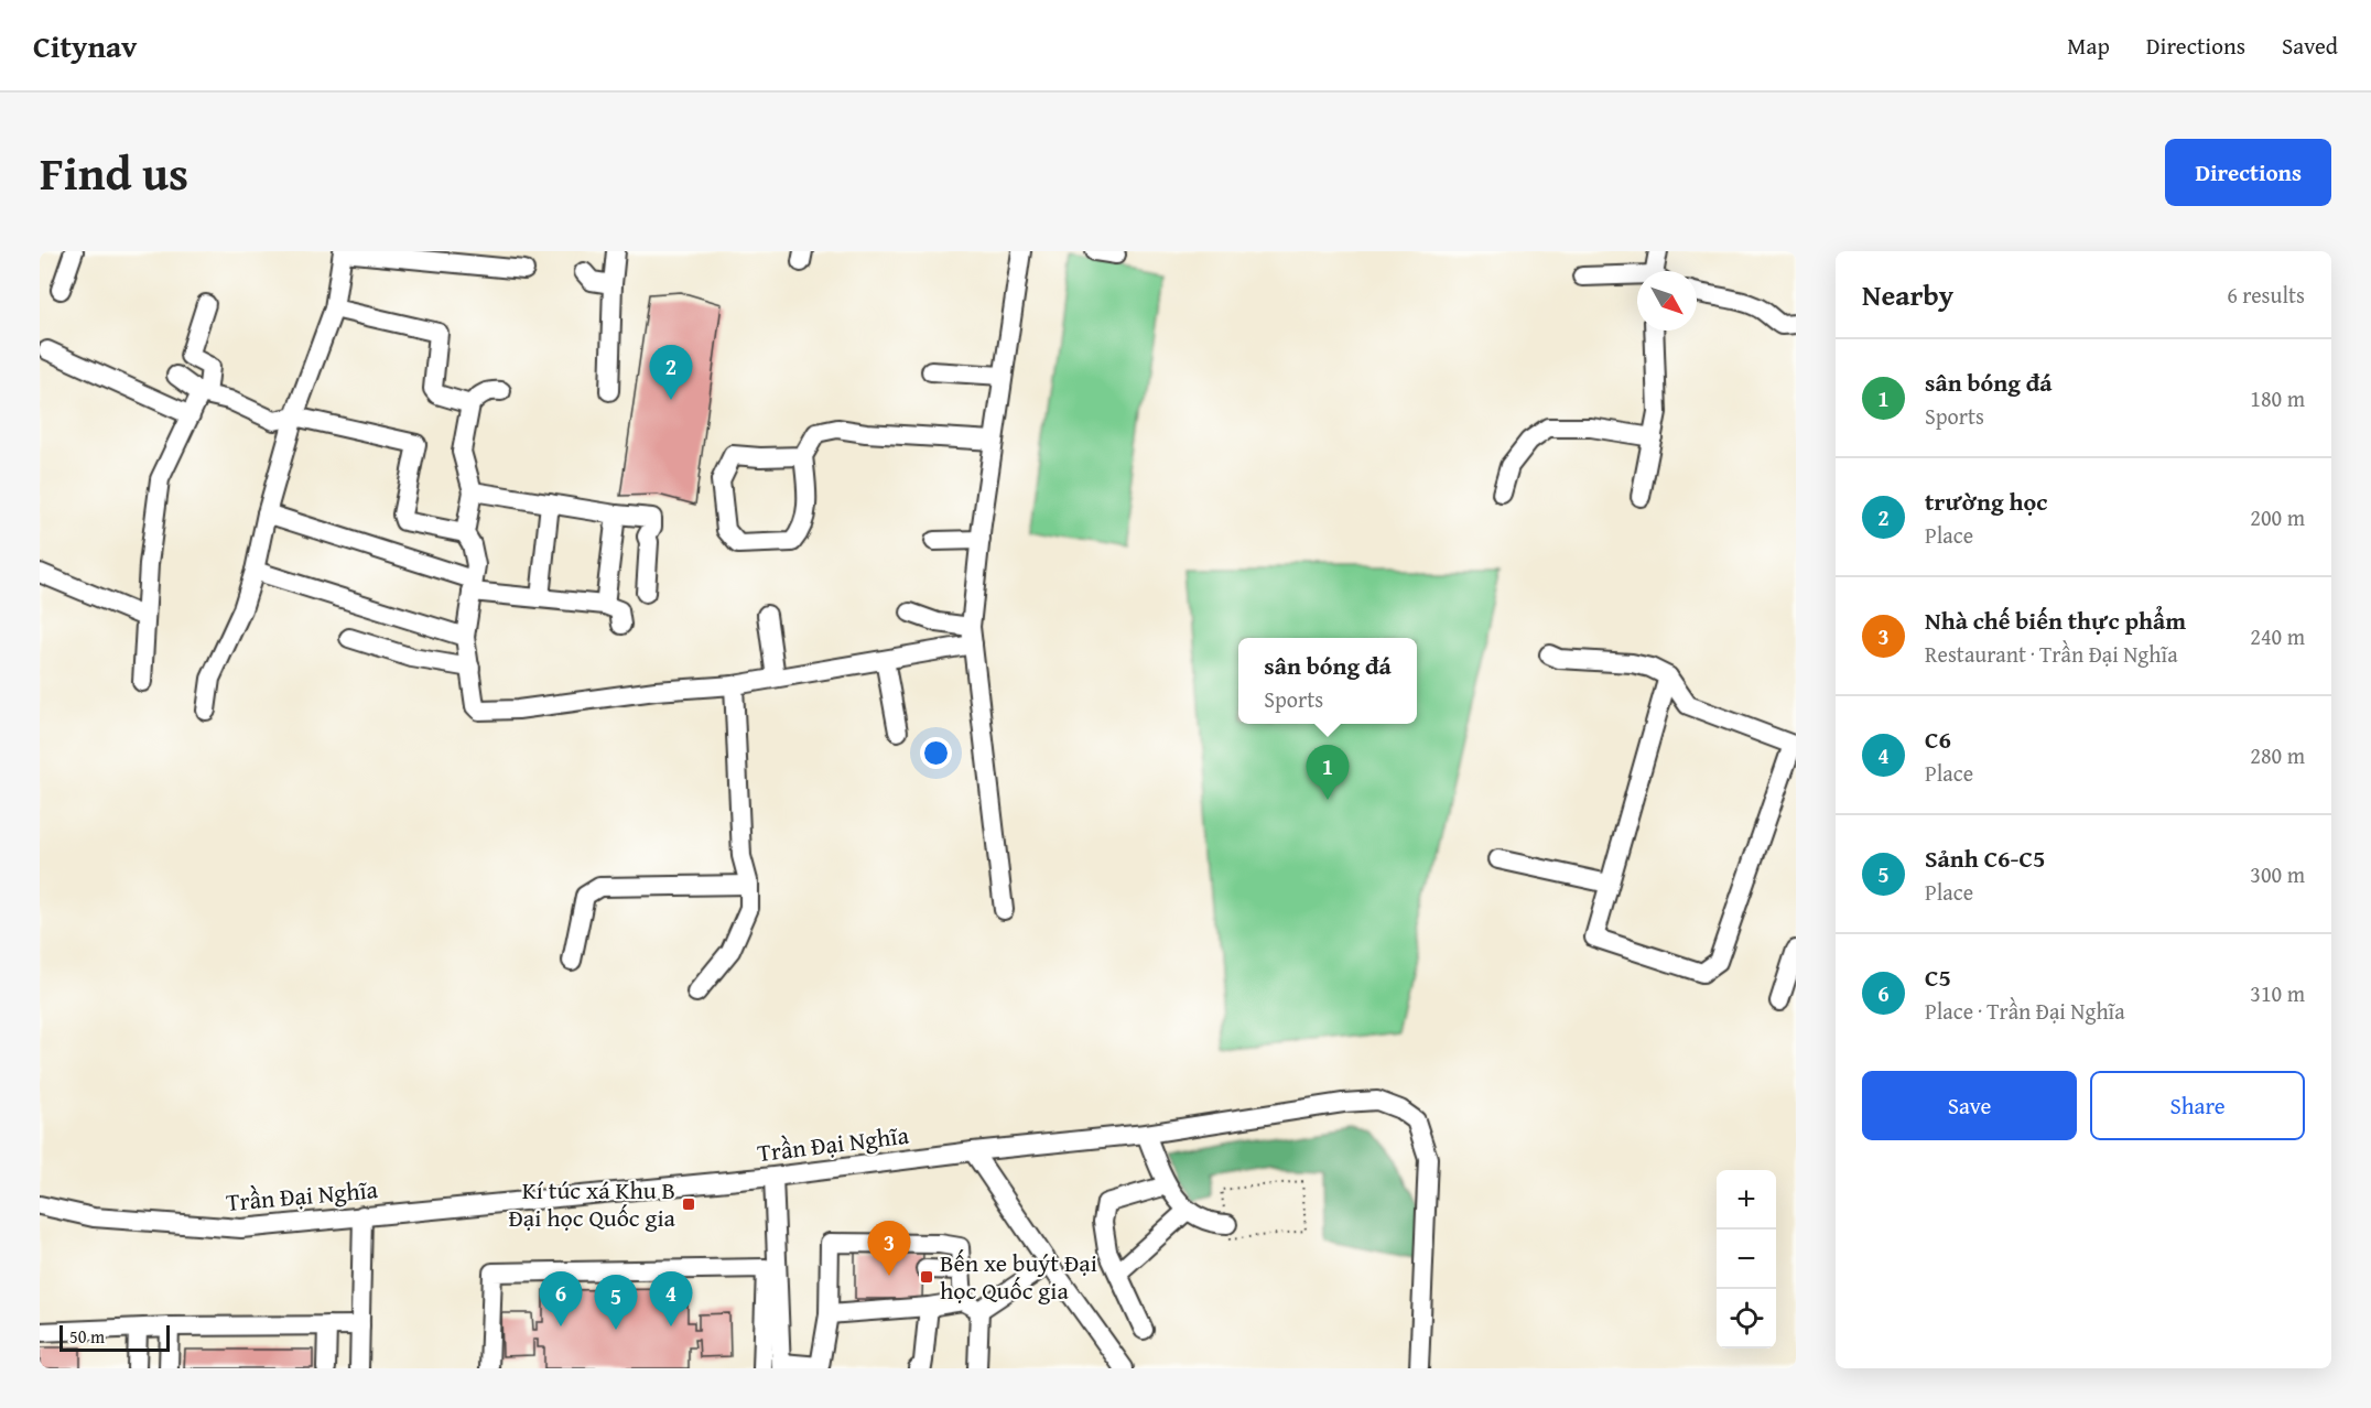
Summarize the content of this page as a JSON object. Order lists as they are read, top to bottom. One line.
{"streets":{"street":["Trần Đại Nghĩa"]},"places":{"transit":["Kí túc xá Khu B Đại học Quốc gia","Bến xe buýt Đại học Quốc gia"]},"scale_bar":"50 m","north":"bottom right","page":{"header":"Citynav","nav":["Map","Directions","Saved"],"title":"Find us","buttons":["Directions",["Save","Share"]],"heading":["Nearby","6 results"],"list":[{"mark":"1","name":"sân bóng đá","note":"Sports","value":"180 m"},{"mark":"2","name":"trường học","note":"Place","value":"200 m"},{"mark":"3","name":"Nhà chế biến thực phẩm","note":"Restaurant · Trần Đại Nghĩa","value":"240 m"},{"mark":"4","name":"C6","note":"Place","value":"280 m"},{"mark":"5","name":"Sảnh C6-C5","note":"Place","value":"300 m"},{"mark":"6","name":"C5","note":"Place · Trần Đại Nghĩa","value":"310 m"}],"pins":["2","1","3","4","6","5"],"popup":["sân bóng đá","Sports"],"map_buttons":["+","−"],"scale":"50 m"}}
